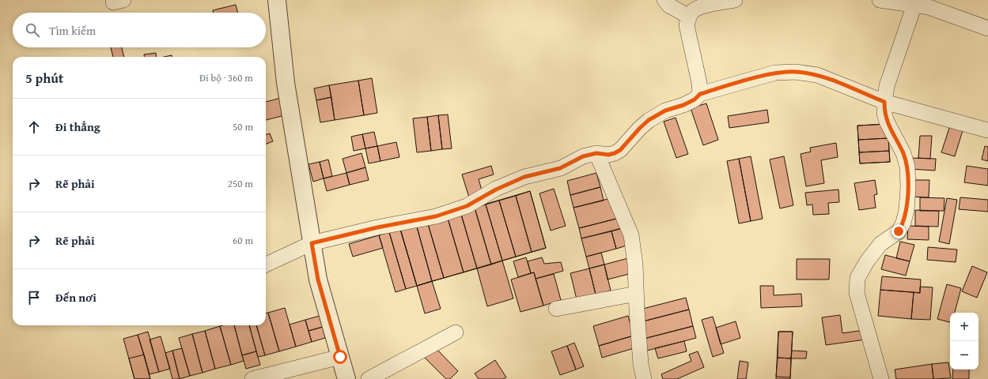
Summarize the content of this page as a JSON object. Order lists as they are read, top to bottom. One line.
{"page":{"search":"Tìm kiếm","heading":["5 phút","Đi bộ · 360 m"],"list":[["Đi thẳng","50 m"],["Rẽ phải","250 m"],["Rẽ phải","60 m"],"Đến nơi"],"map_buttons":["+","−"]}}
